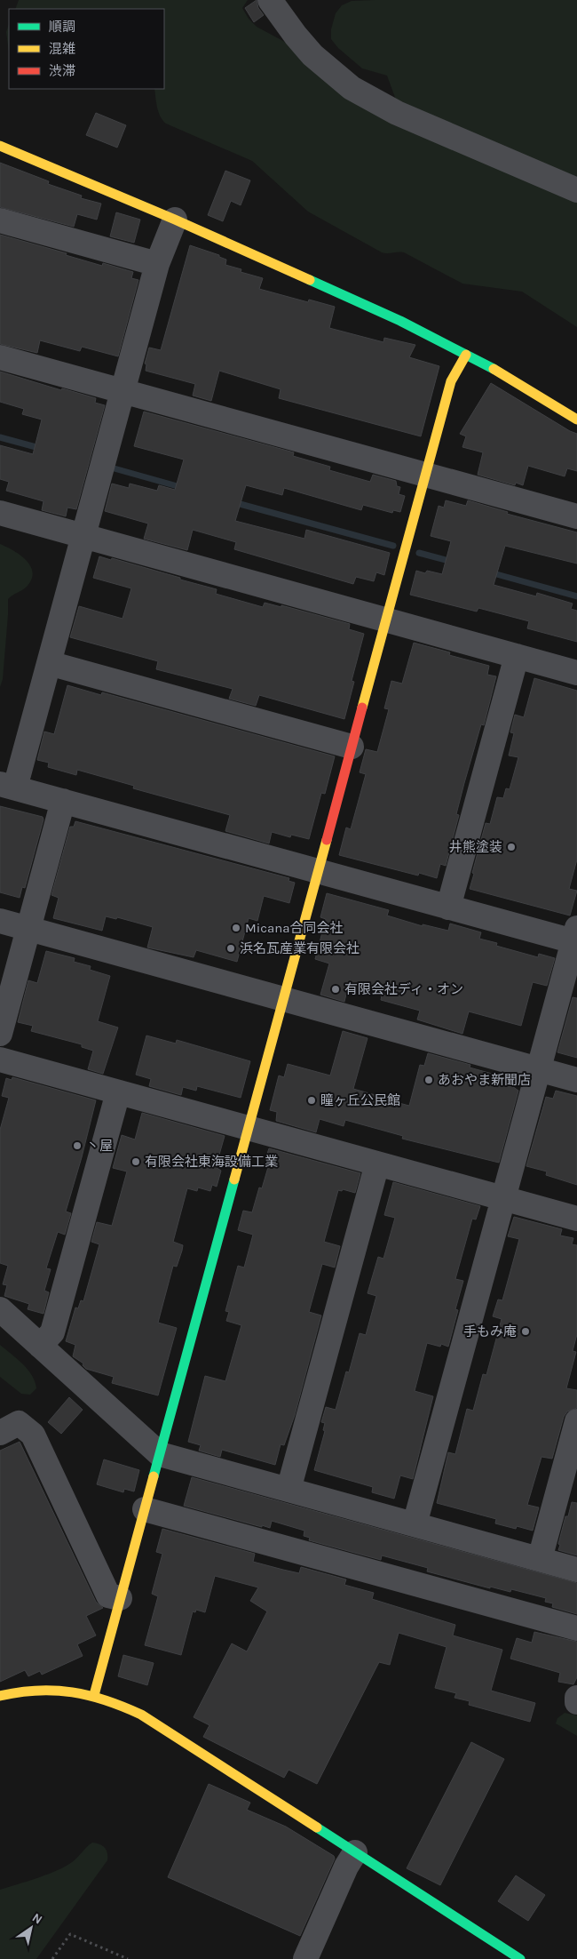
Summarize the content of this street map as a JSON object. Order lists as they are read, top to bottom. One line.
{"places":["井熊塗装","Micana合同会社","浜名瓦産業有限会社","有限会社ディ・オン","あおやま新聞店","瞳ヶ丘公民館","丶屋","有限会社東海設備工業","手もみ庵"],"legend":["順調","混雑","渋滞"],"north":"top right"}
